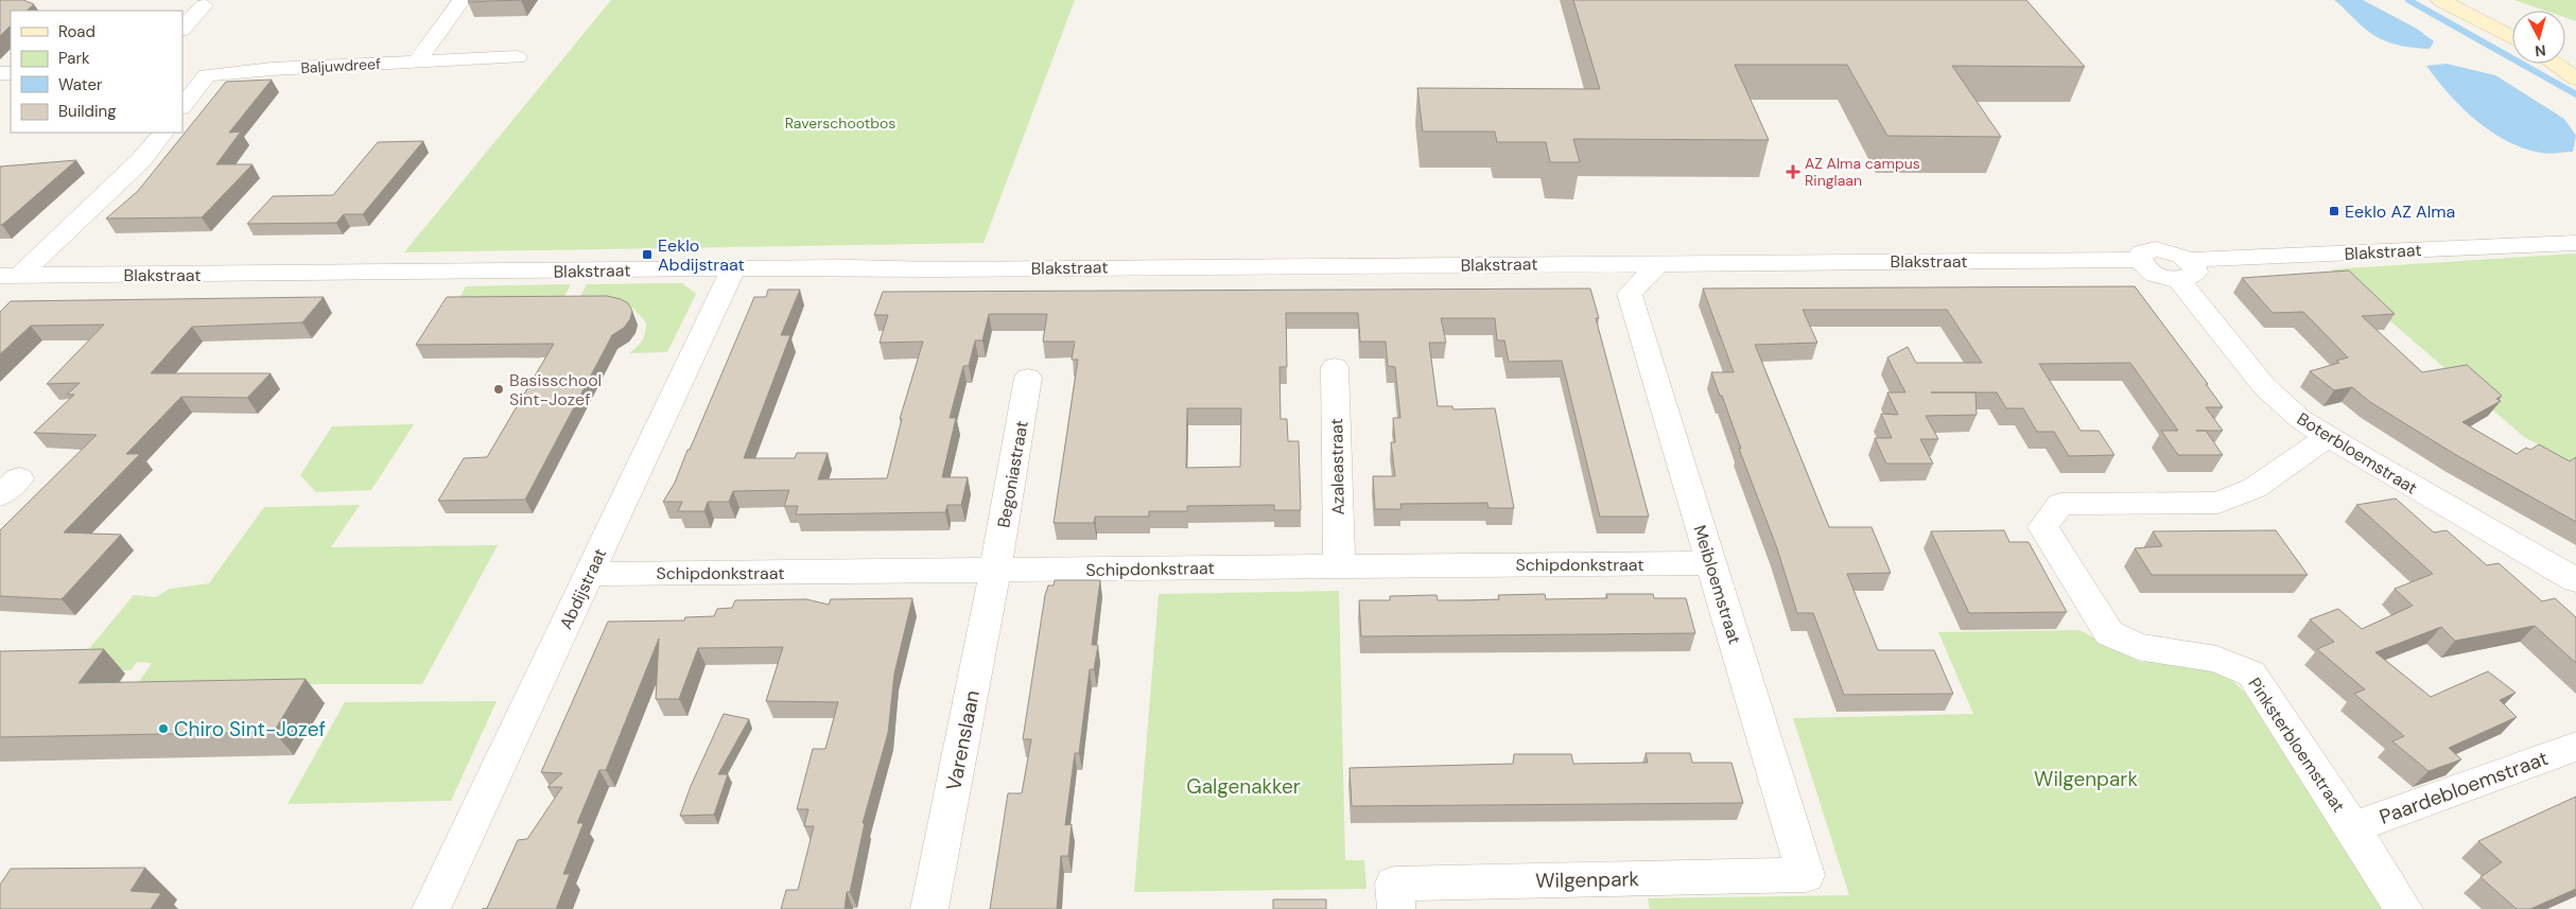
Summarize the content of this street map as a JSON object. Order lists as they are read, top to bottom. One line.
{"streets":{"street":["Baljuwdreef","Blakstraat","Boterbloemstraat","Azaleastraat","Begoniastraat","Schipdonkstraat","Meibloemstraat","Abdijstraat","Varenslaan","Pinksterbloemstraat","Paardebloemstraat","Wilgenpark"]},"crossings":[["Blakstraat","Boterbloemstraat"],["Blakstraat","Abdijstraat"],["Boterbloemstraat","Pinksterbloemstraat"],["Azaleastraat","Schipdonkstraat"],["Begoniastraat","Schipdonkstraat"],["Begoniastraat","Varenslaan"],["Schipdonkstraat","Meibloemstraat"],["Schipdonkstraat","Abdijstraat"],["Schipdonkstraat","Varenslaan"],["Meibloemstraat","Wilgenpark"],["Pinksterbloemstraat","Paardebloemstraat"]],"parks":["Raverschootbos","Wilgenpark","Galgenakker"],"places":{"health":["AZ Alma campus Ringlaan"],"transit":["Eeklo AZ Alma","Eeklo Abdijstraat"],"other":["Basisschool Sint-Jozef","Chiro Sint-Jozef"]},"legend":["Road","Park","Water","Building"],"north":"bottom"}
